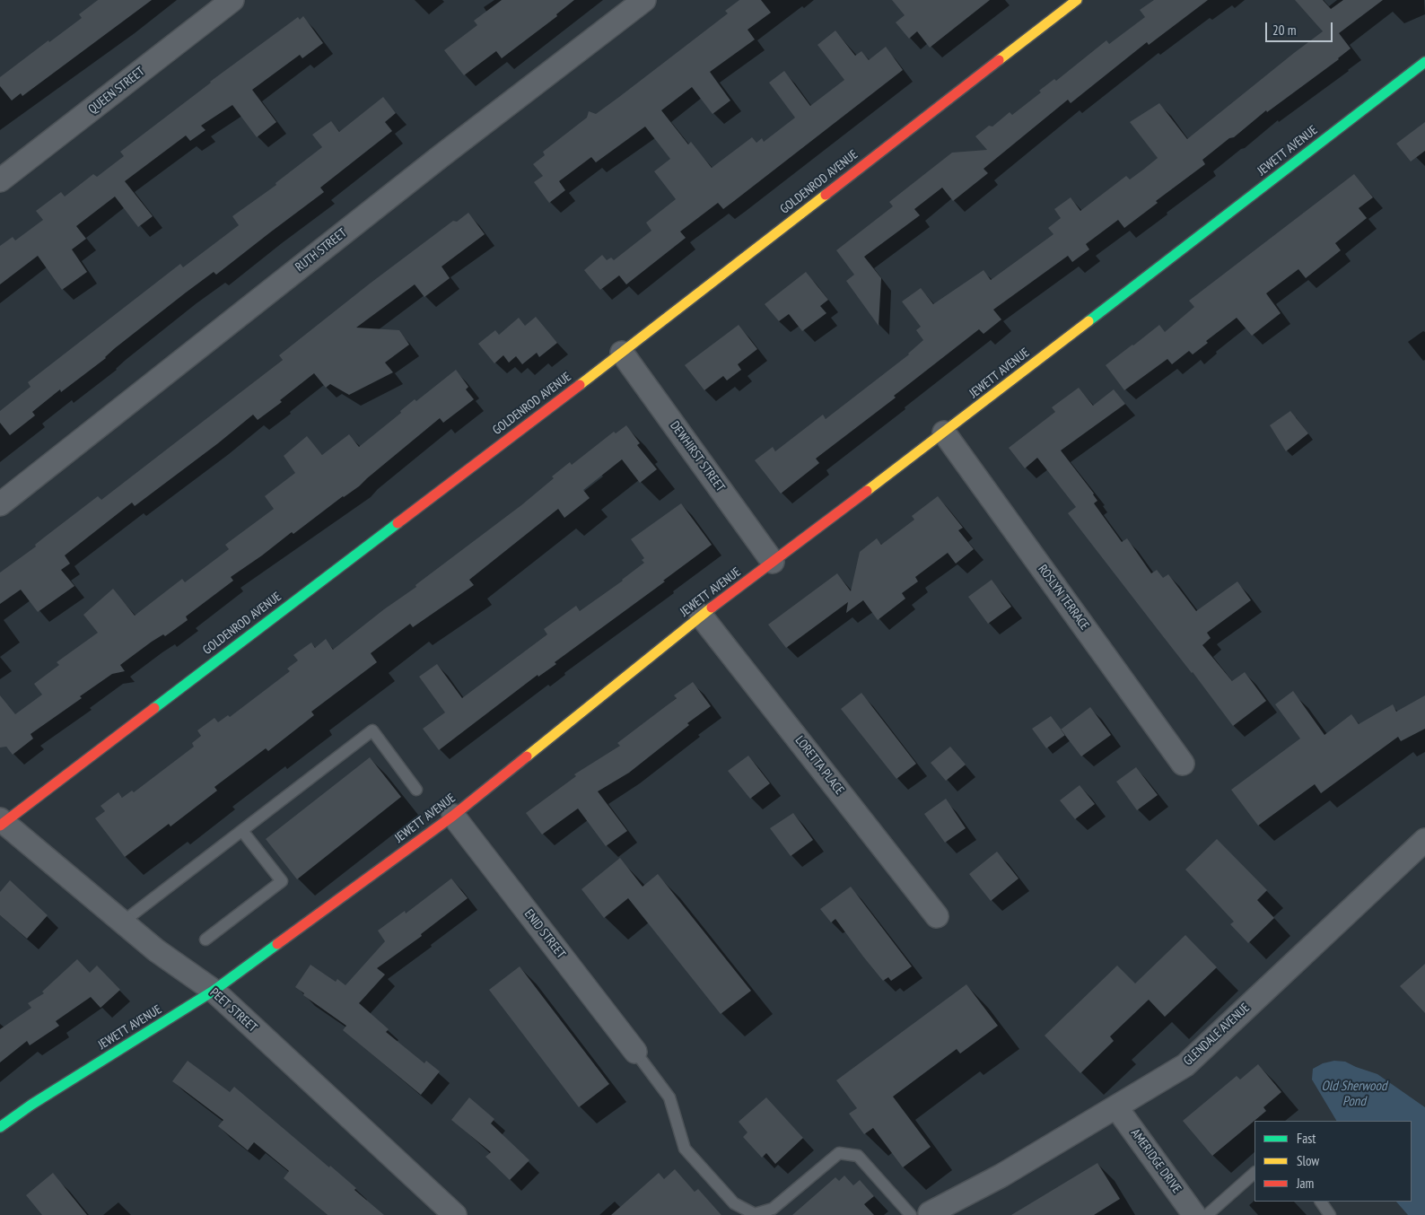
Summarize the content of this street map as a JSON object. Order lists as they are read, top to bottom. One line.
{"streets":{"main road":["JEWETT AVENUE","GOLDENROD AVENUE"],"street":["QUEEN STREET","RUTH STREET","DEWHIRST STREET","ROSLYN TERRACE","LORETTA PLACE","ENID STREET","PEET STREET","GLENDALE AVENUE","AMERIDGE DRIVE"]},"crossings":[["JEWETT AVENUE","DEWHIRST STREET"],["JEWETT AVENUE","ROSLYN TERRACE"],["JEWETT AVENUE","LORETTA PLACE"],["JEWETT AVENUE","ENID STREET"],["JEWETT AVENUE","PEET STREET"],["GOLDENROD AVENUE","DEWHIRST STREET"],["GOLDENROD AVENUE","PEET STREET"],["GLENDALE AVENUE","AMERIDGE DRIVE"]],"water":["Old Sherwood Pond"],"legend":["Fast","Slow","Jam"],"scale_bar":"20 m"}
